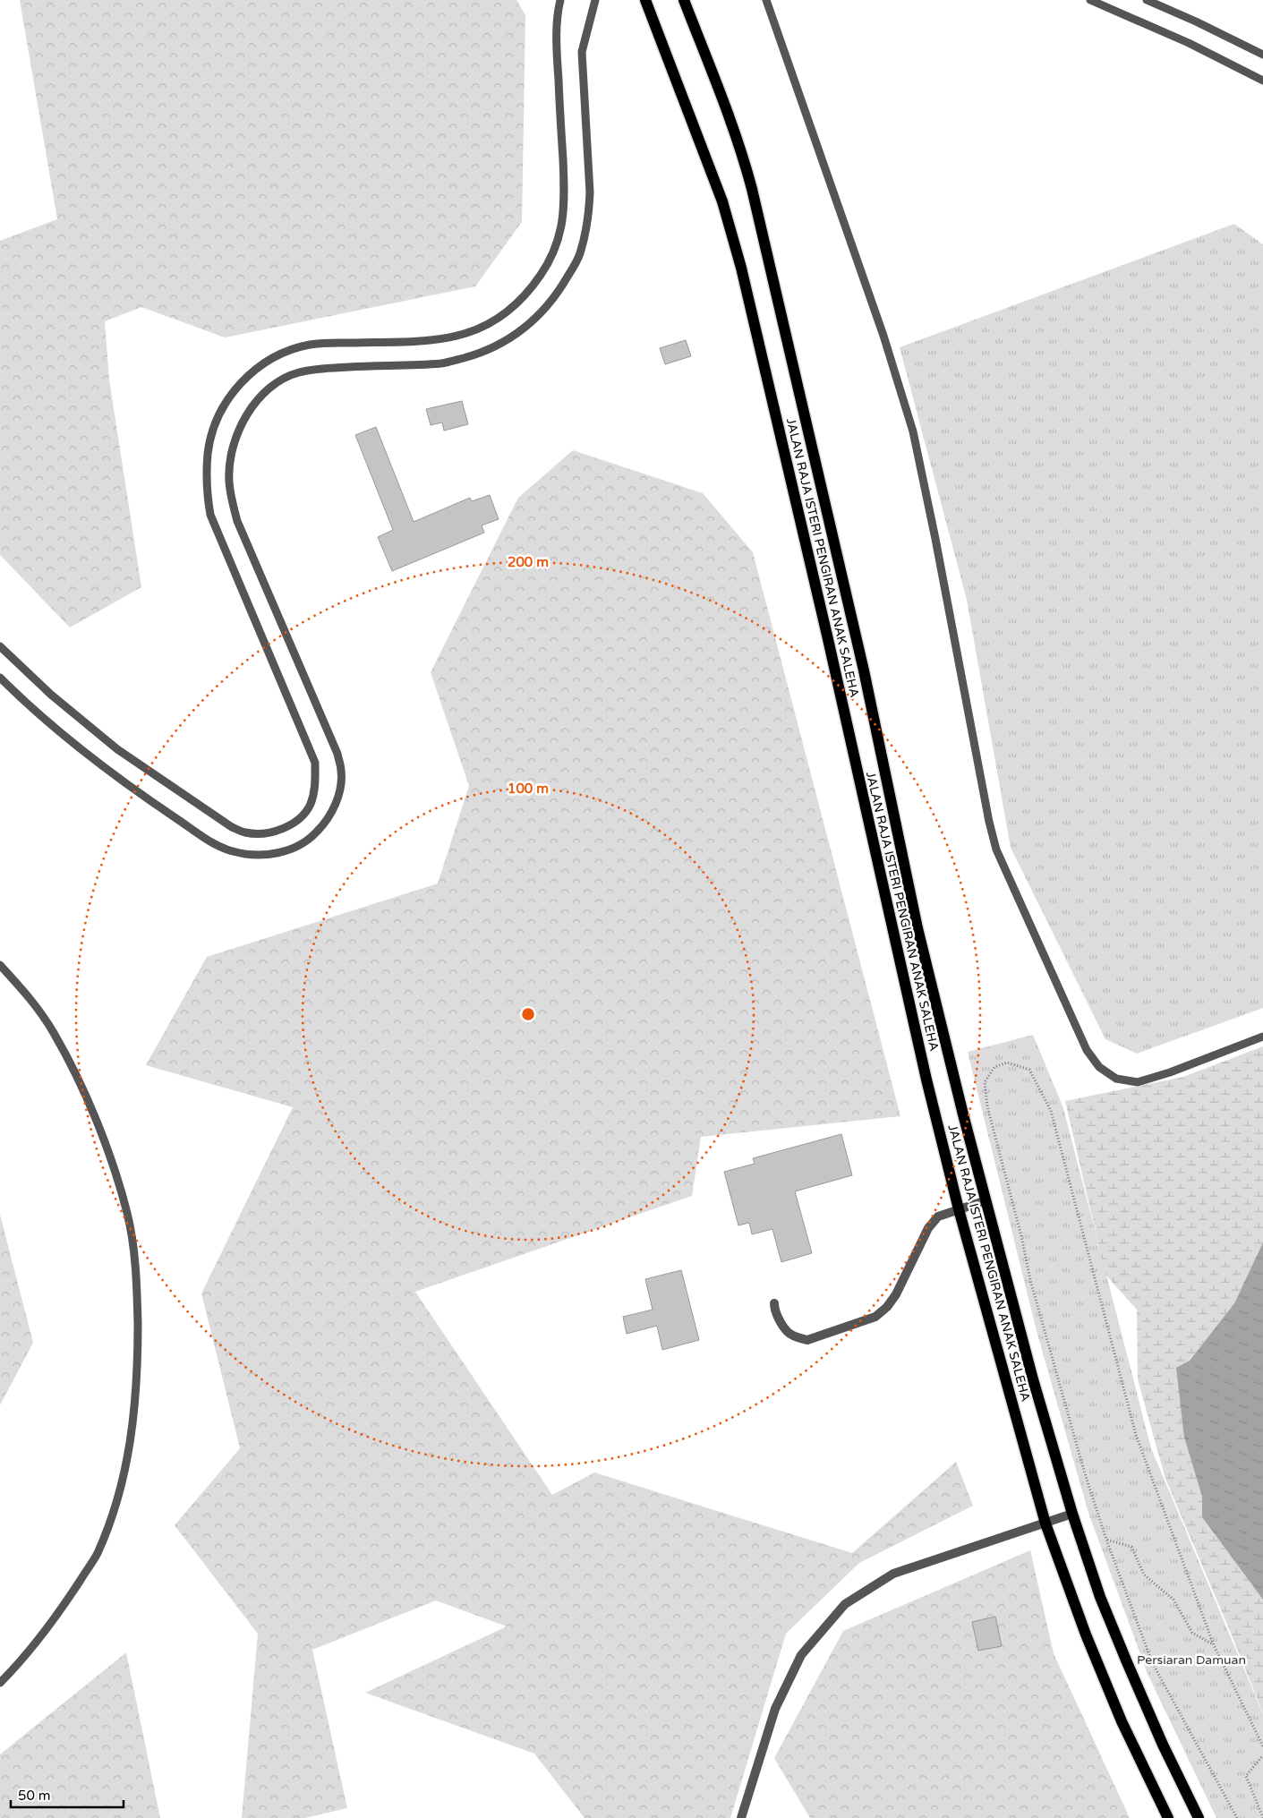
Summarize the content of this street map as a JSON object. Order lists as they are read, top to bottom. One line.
{"streets":{"main road":["JALAN RAJA ISTERI PENGIRAN ANAK SALEHA"]},"parks":["Persiaran Damuan"],"scale_bar":"50 m","rings":["200 m","100 m"]}
